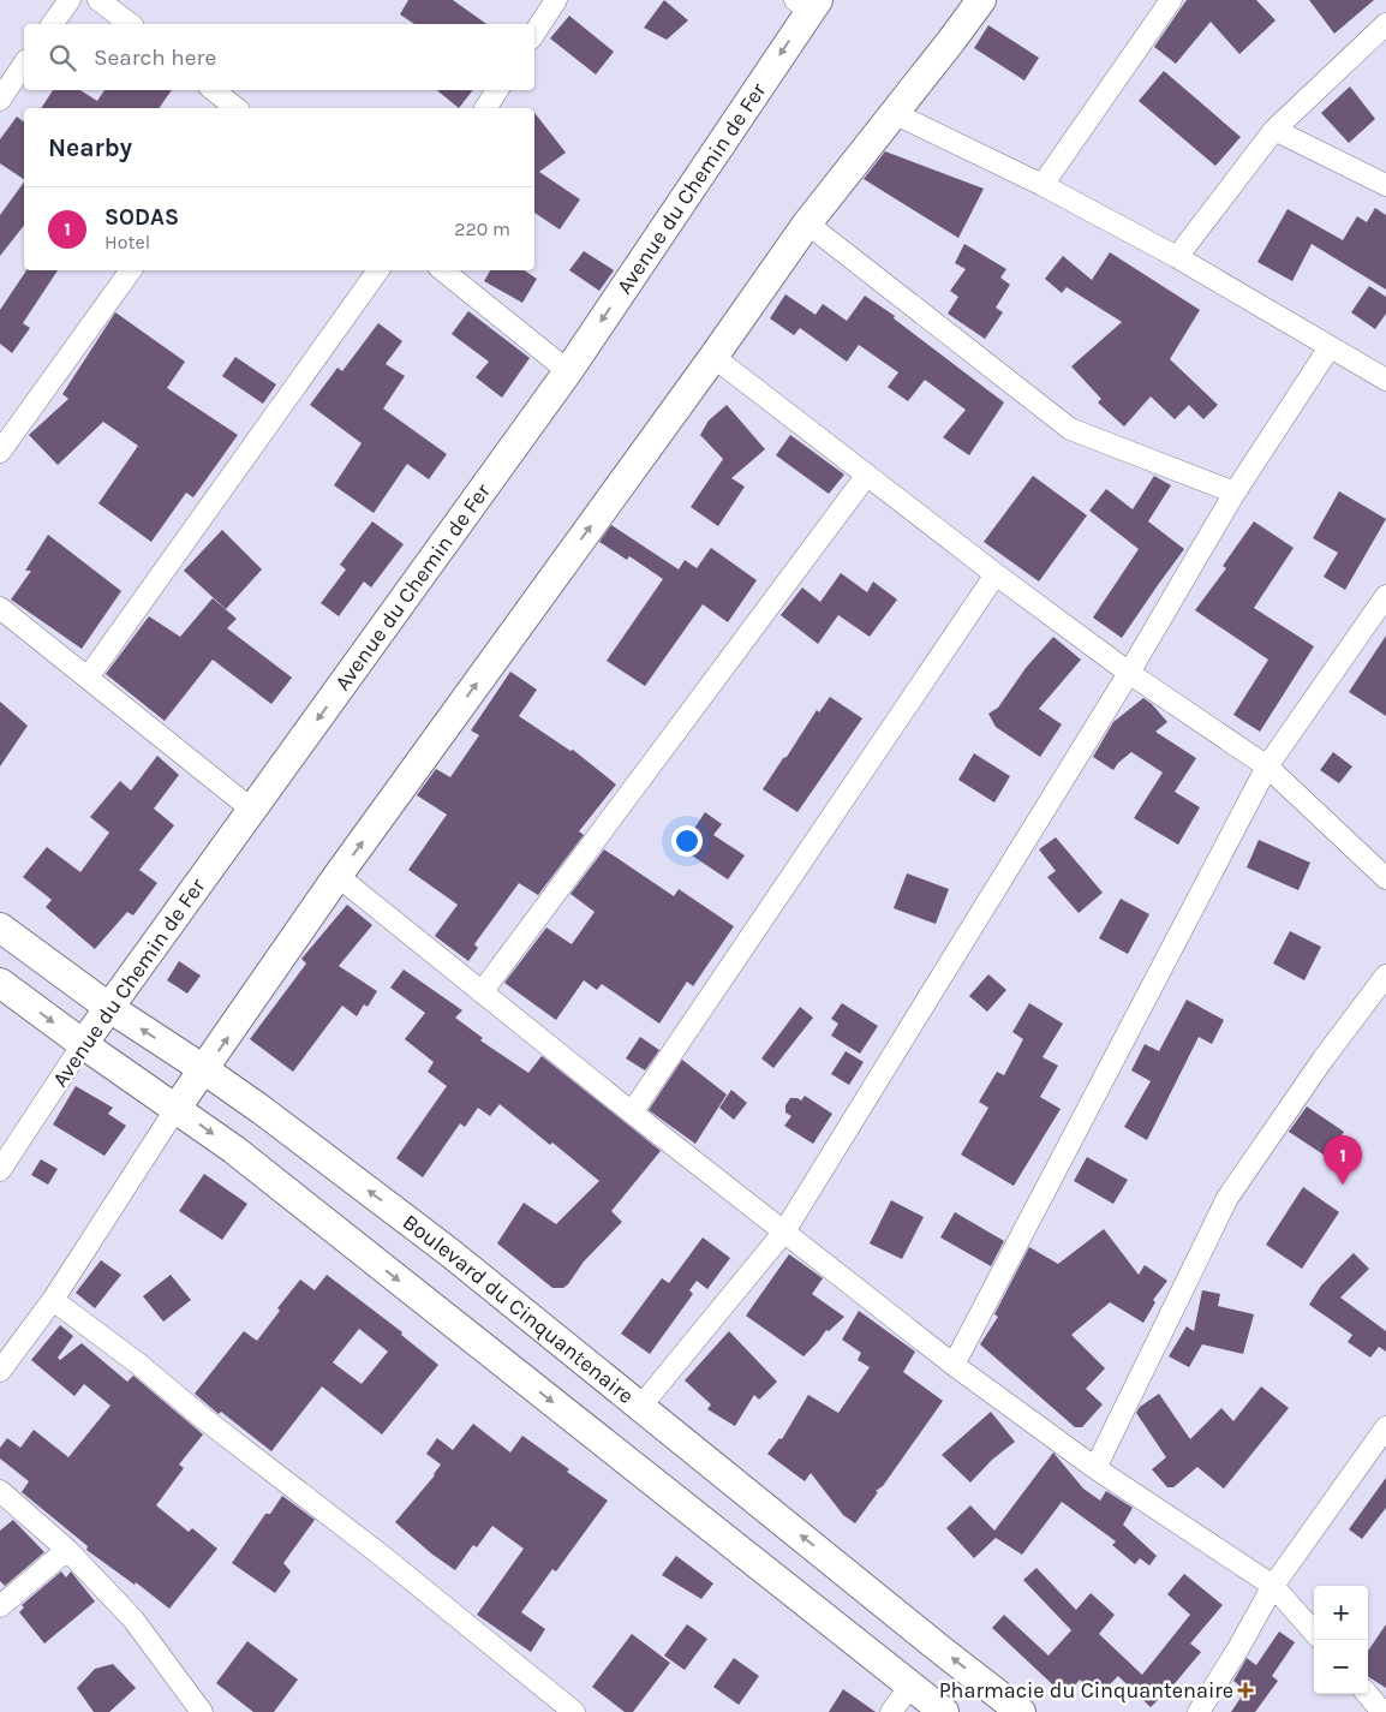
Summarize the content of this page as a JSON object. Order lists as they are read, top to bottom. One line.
{"streets":{"street":["Avenue du Chemin de Fer","Boulevard du Cinquantenaire"]},"crossings":[["Avenue du Chemin de Fer","Boulevard du Cinquantenaire"]],"places":{"health":["Pharmacie du Cinquantenaire"]},"page":{"search":"Search here","heading":"Nearby","list":[{"mark":"1","name":"SODAS","note":"Hotel","value":"220 m"}],"pins":"1","map_buttons":["+","−"]}}
